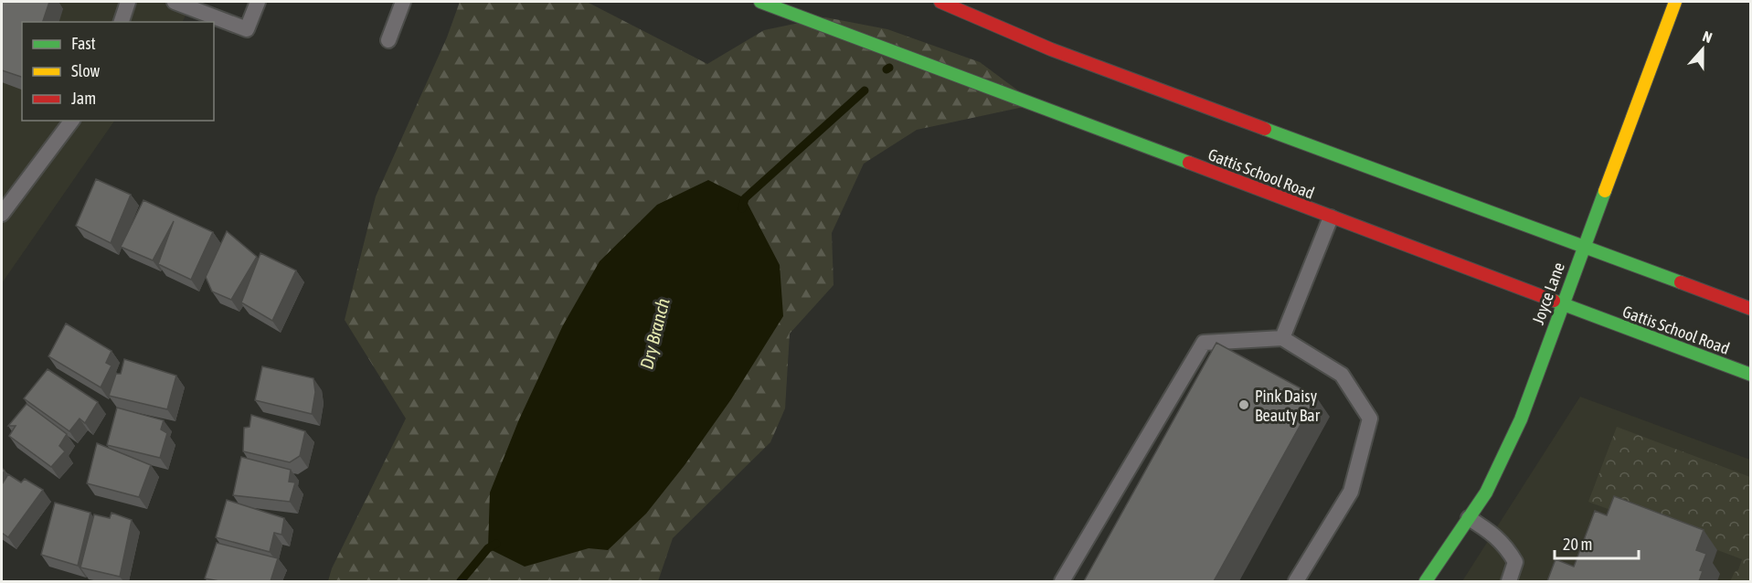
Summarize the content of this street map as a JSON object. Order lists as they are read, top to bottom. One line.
{"streets":{"main road":["Gattis School Road","Joyce Lane"]},"crossings":[["Gattis School Road","Joyce Lane"]],"water":["Dry Branch"],"places":["Pink Daisy Beauty Bar"],"legend":["Fast","Slow","Jam"],"scale_bar":"20 m","north":"top"}
